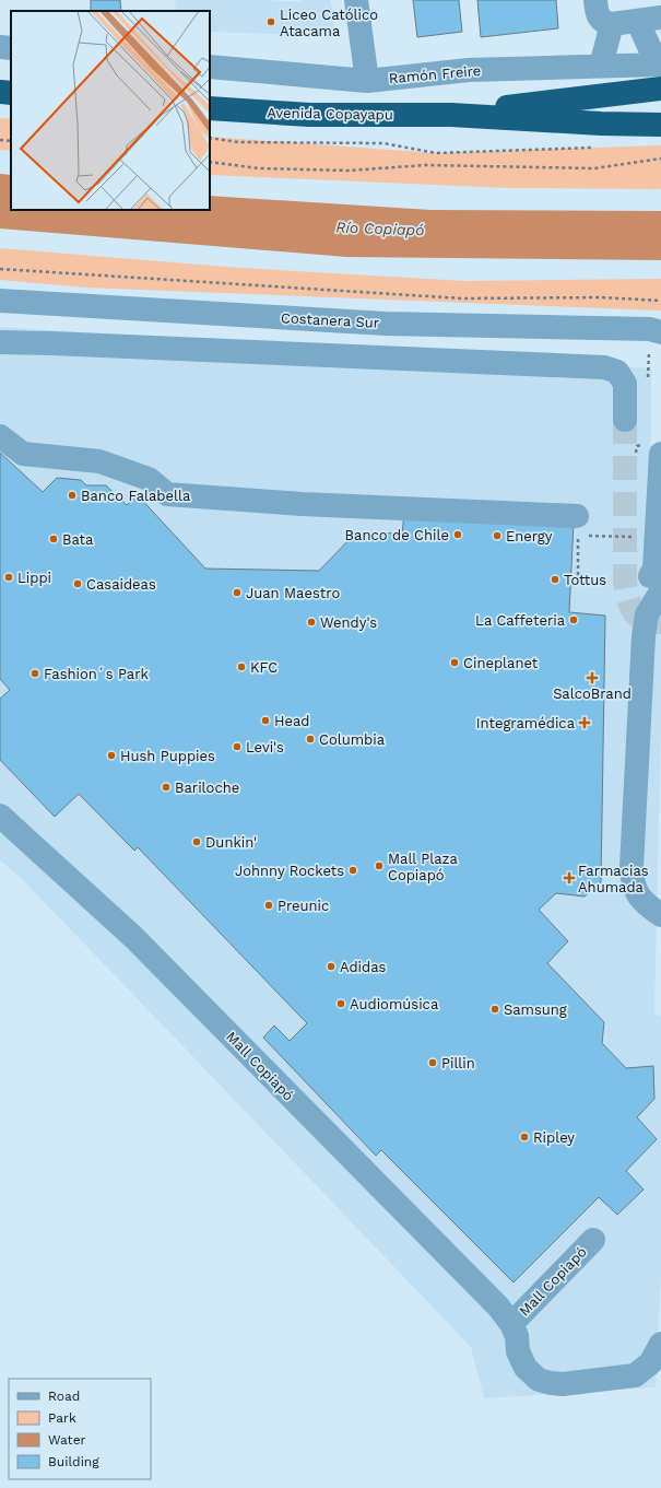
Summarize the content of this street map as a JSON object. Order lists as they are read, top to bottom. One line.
{"streets":{"highway":["Avenida Copayapu"],"street":["Ramón Freire","Costanera Sur","Mall Copiapó"]},"water":["Río Copiapó"],"places":{"other":["Liceo Católico Atacama","Banco Falabella","Banco de Chile","Energy","Bata","Lippi","Tottus","Casaideas","Juan Maestro","La Caffeteria","Wendy's","Cineplanet","KFC","Fashion´s Park","Head","Columbia","Levi's","Hush Puppies","Bariloche","Dunkin'","Mall Plaza Copiapó","Johnny Rockets","Preunic","Adidas","Audiomúsica","Samsung","Pillin","Ripley"],"health":["SalcoBrand","Integramédica","Farmacias Ahumada"]},"legend":["Road","Park","Water","Building"]}
